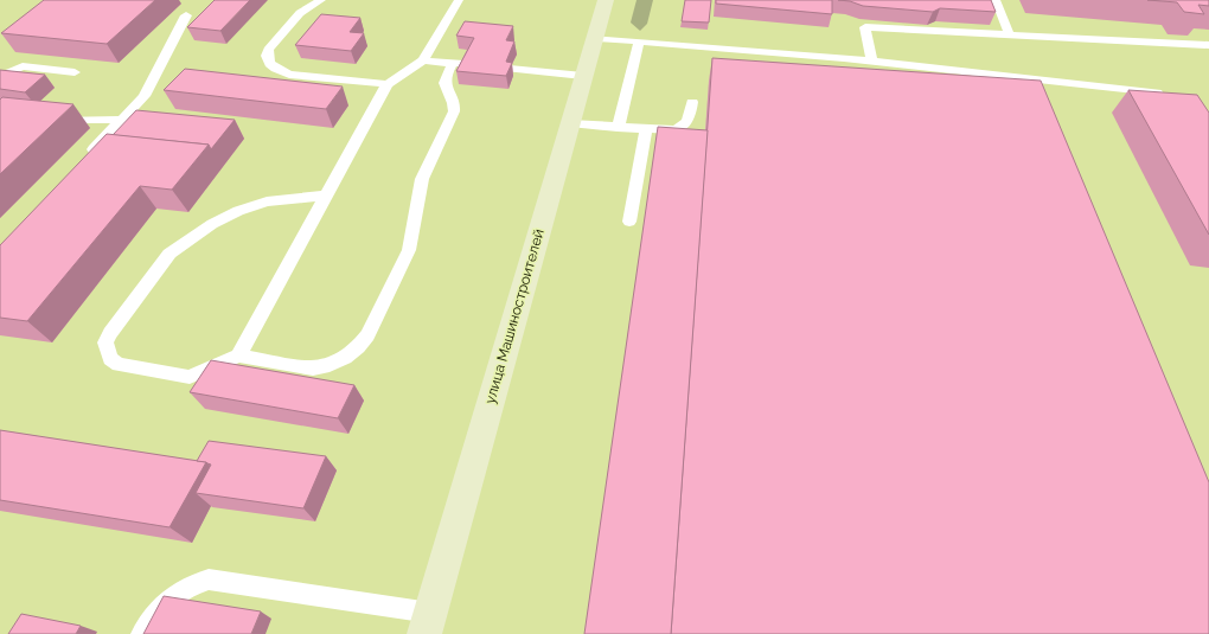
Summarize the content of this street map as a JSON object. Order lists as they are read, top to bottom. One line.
{"streets":{"main road":["улица Машиностроителей"]}}
